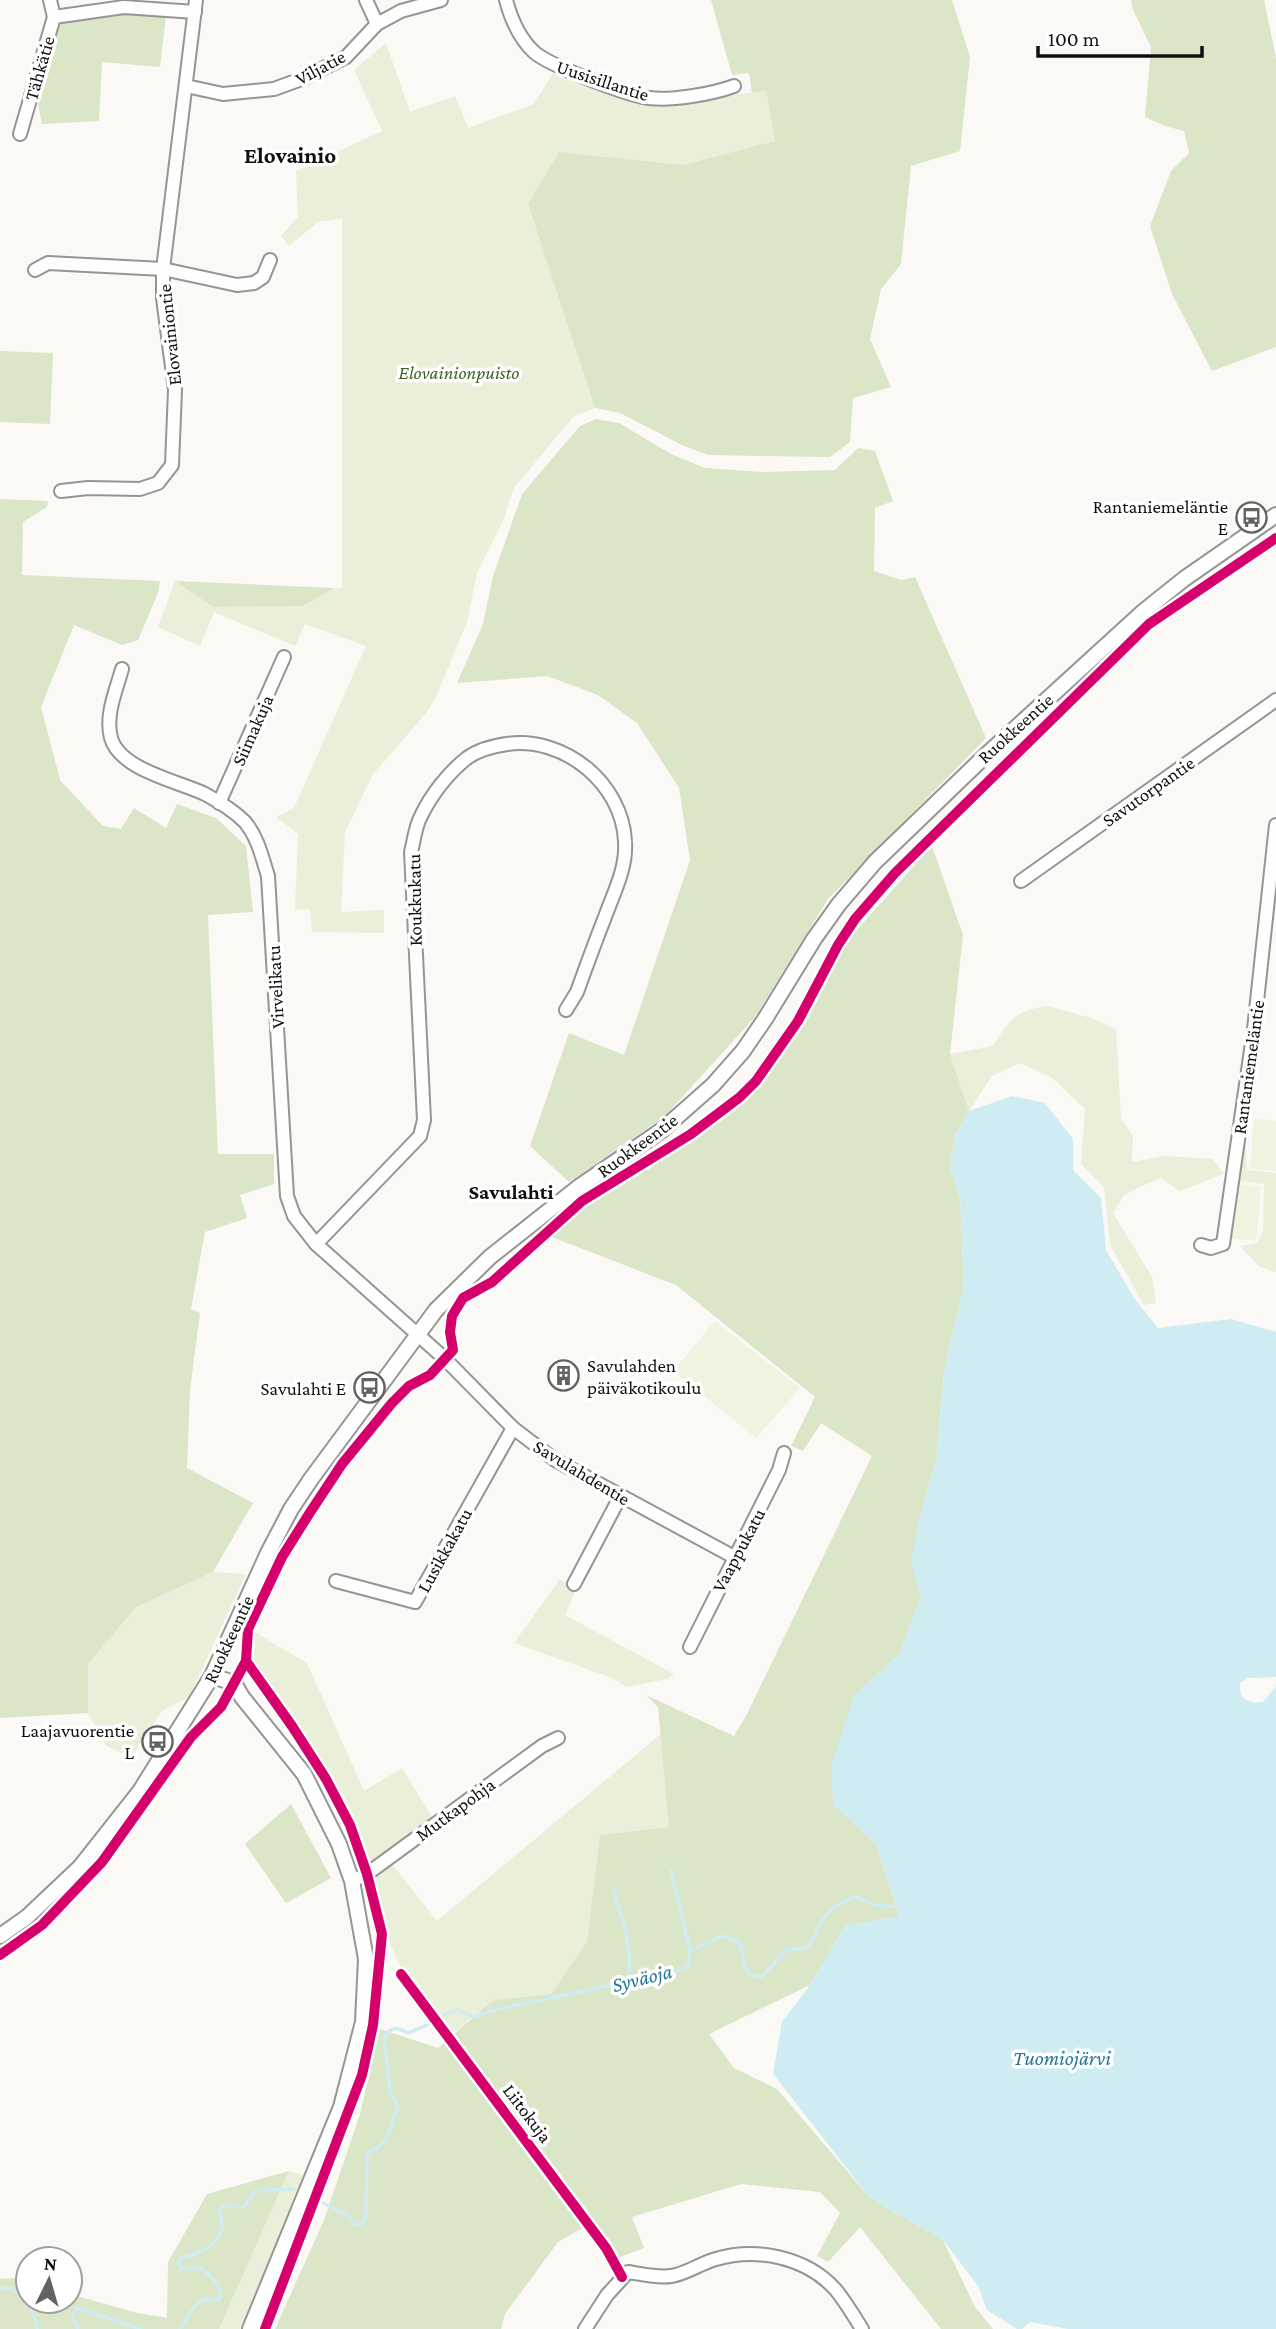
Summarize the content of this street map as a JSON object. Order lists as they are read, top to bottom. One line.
{"streets":{"street":["Viljatie","Tähkätie","Uusisillantie","Elovainiontie","Ruokkeentie","Siimakuja","Savutorpantie","Koukkukatu","Virvelikatu","Rantaniemeläntie","Savulahdentie","Lusikkakatu","Vaappukatu","Mutkapohja"],"cycle path":["Liitokuja"]},"crossings":[["Viljatie","Elovainiontie"],["Tähkätie","Elovainiontie"],["Ruokkeentie","Virvelikatu"],["Ruokkeentie","Savulahdentie"],["Siimakuja","Virvelikatu"],["Koukkukatu","Virvelikatu"],["Virvelikatu","Savulahdentie"],["Savulahdentie","Lusikkakatu"],["Savulahdentie","Vaappukatu"]],"districts":["Elovainio","Savulahti"],"water":["Syväoja","Tuomiojärvi"],"parks":["Elovainionpuisto"],"places":{"bus stop":["Rantaniemeläntie E","Savulahti E","Laajavuorentie L"],"building":["Savulahden päiväkotikoulu"]},"scale_bar":"100 m","north":"top"}
